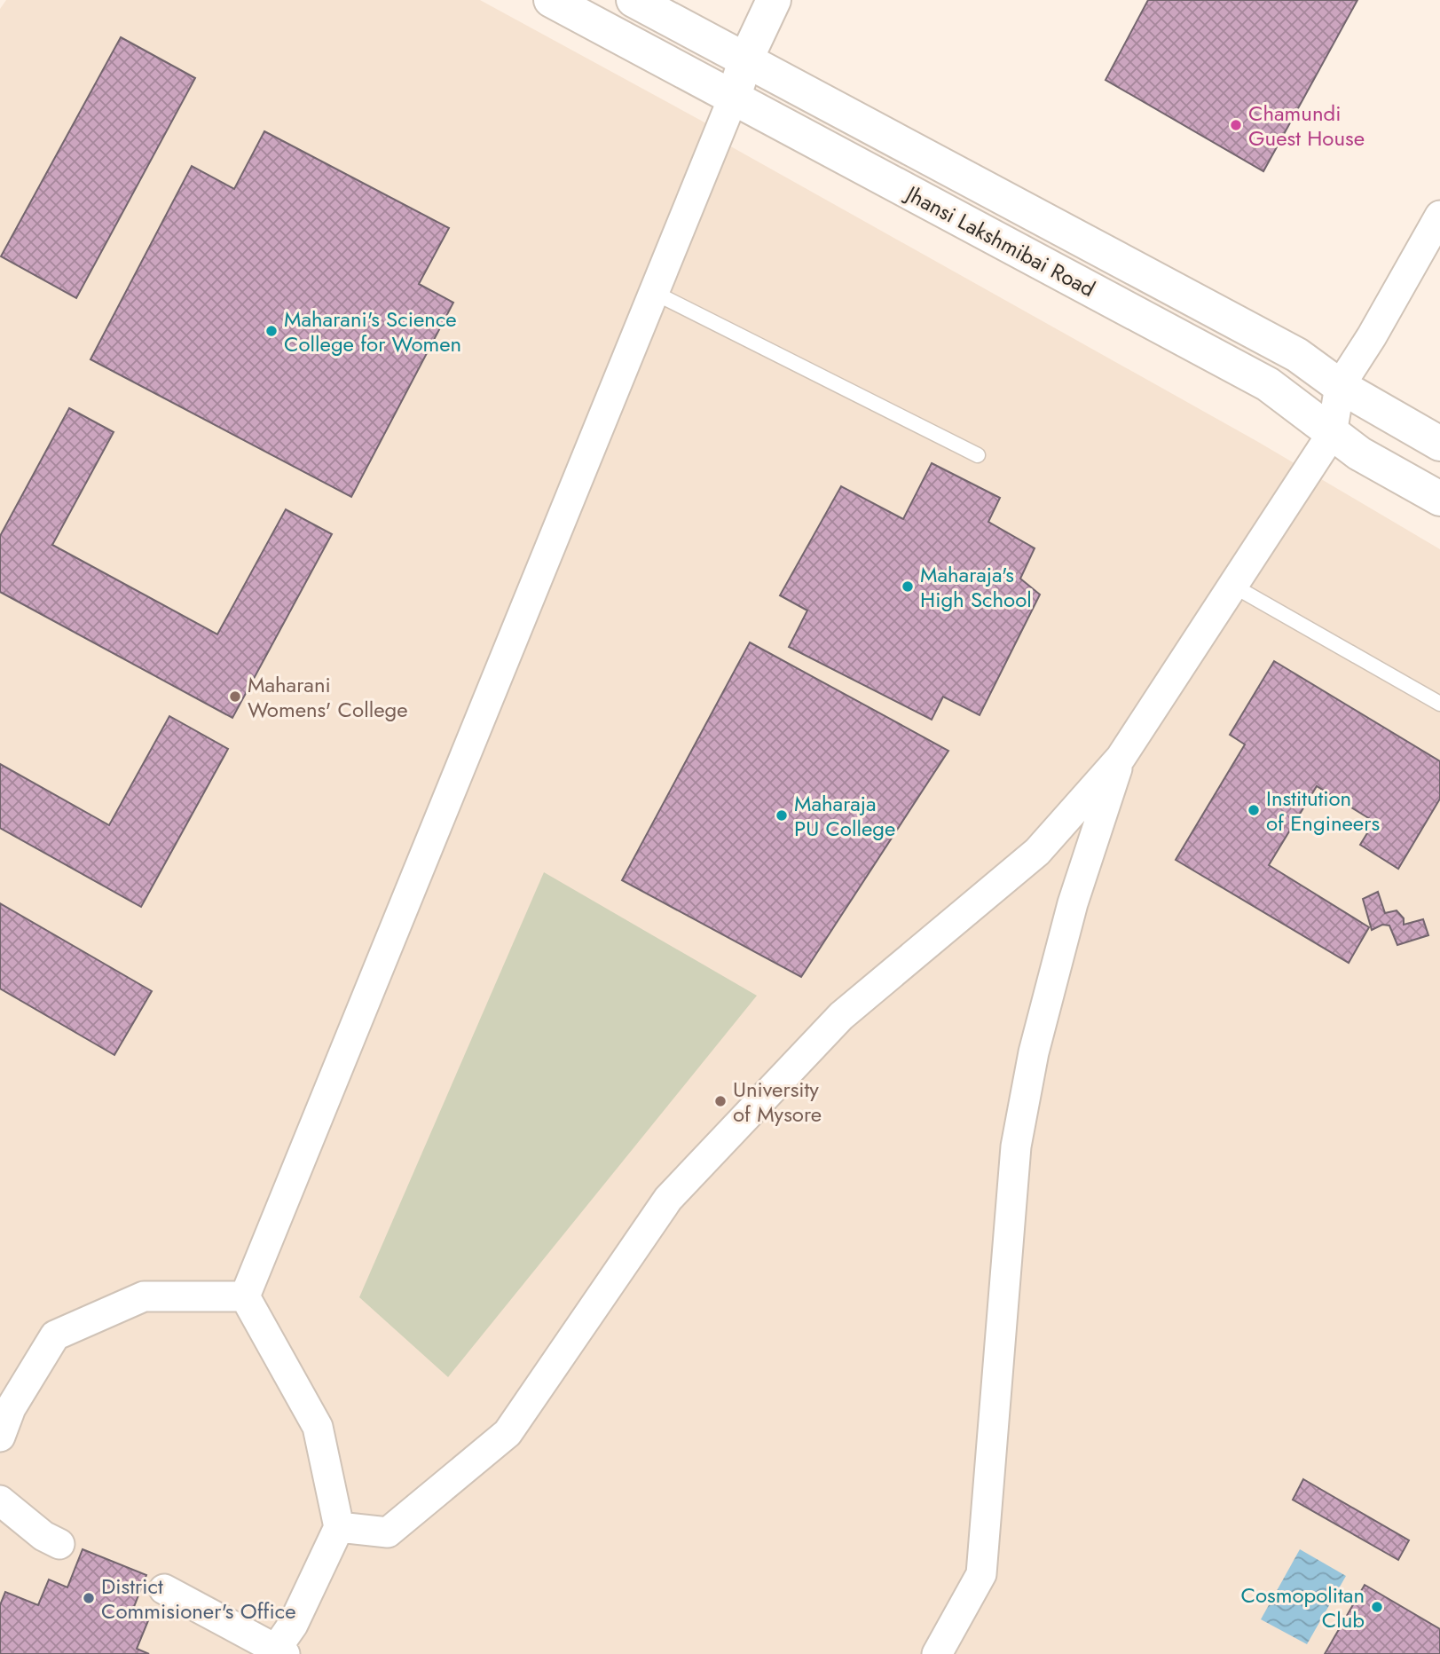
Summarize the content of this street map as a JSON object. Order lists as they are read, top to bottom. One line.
{"streets":{"main road":["Jhansi Lakshmibai Road"]},"places":["Chamundi Guest House","Maharani's Science College for Women","Maharaja's High School","Maharani Womens' College","Institution of Engineers","Maharaja PU College","University of Mysore","District Commisioner's Office","Cosmopolitan Club"]}
